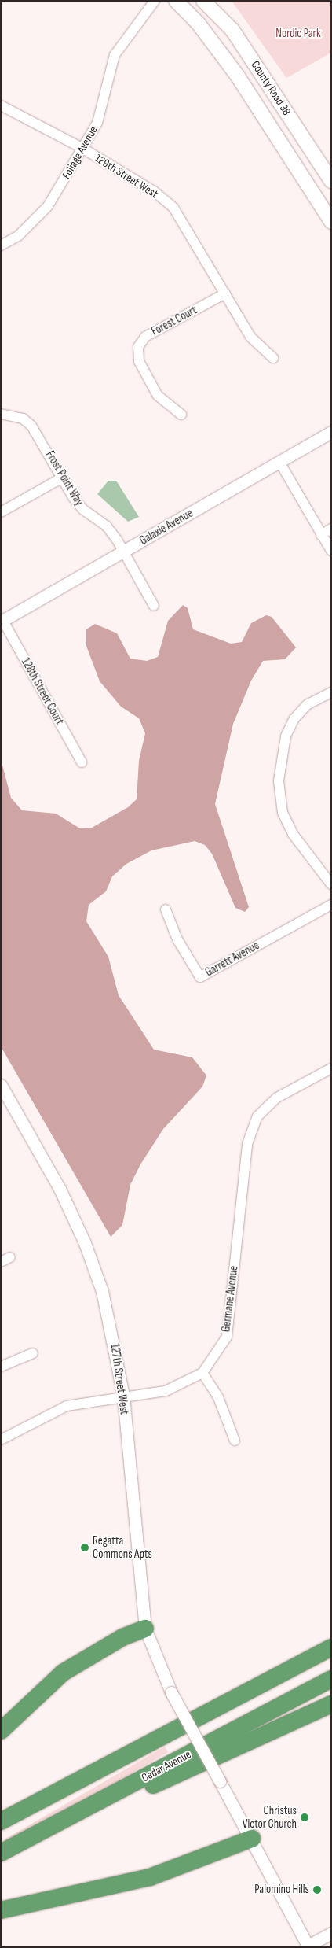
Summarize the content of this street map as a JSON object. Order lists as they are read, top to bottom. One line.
{"streets":{"highway":["Cedar Avenue"],"main road":["County Road 38"],"street":["Foliage Avenue","129th Street West","Forest Court","Frost Point Way","Galaxie Avenue","128th Street Court","Garrett Avenue","Germane Avenue","127th Street West"]},"crossings":[["Foliage Avenue","129th Street West"],["129th Street West","Forest Court"],["Frost Point Way","Galaxie Avenue"],["Galaxie Avenue","128th Street Court"],["Germane Avenue","127th Street West"]],"parks":["Nordic Park"],"places":["Regatta Commons Apts","Christus Victor Church","Palomino Hills"]}
